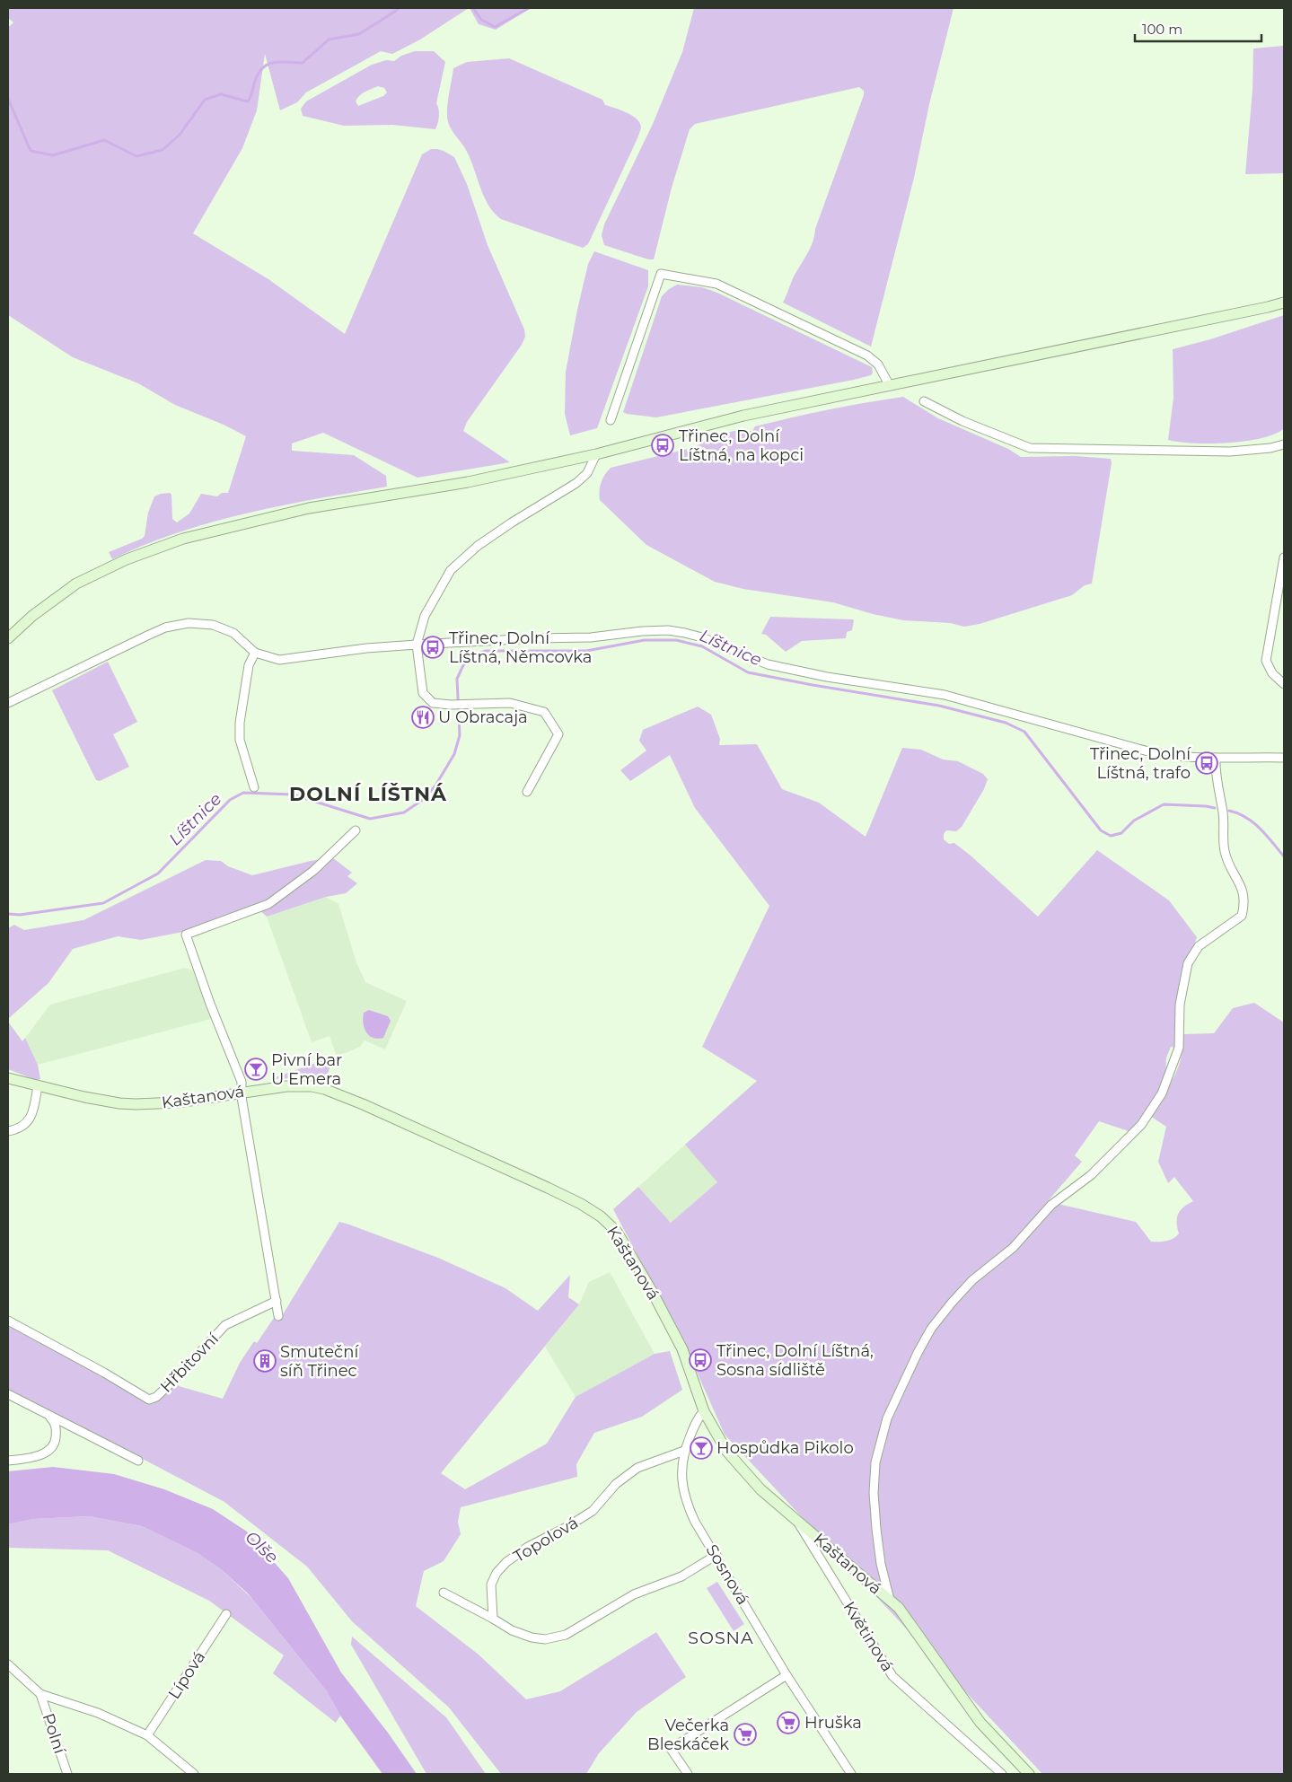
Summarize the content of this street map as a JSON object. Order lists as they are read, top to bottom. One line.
{"streets":{"street":["Kaštanová","Hřbitovní","Topolová","Sosnová","Květinová","Lípová","Polní"]},"crossings":[["Kaštanová","Sosnová"],["Kaštanová","Květinová"],["Topolová","Sosnová"]],"districts":["DOLNÍ LÍŠTNÁ","SOSNA"],"water":["Líštnice","Olše"],"places":{"bus stop":["Třinec, Dolní Líštná, na kopci","Třinec, Dolní Líštná, Němcovka","Třinec, Dolní Líštná, trafo","Třinec, Dolní Líštná, Sosna sídliště"],"restaurant":["U Obracaja"],"bar":["Pivní bar U Emera","Hospůdka Pikolo"],"building":["Smuteční síň Třinec"],"supermarket":["Hruška","Večerka Bleskáček"]},"scale_bar":"100 m"}
